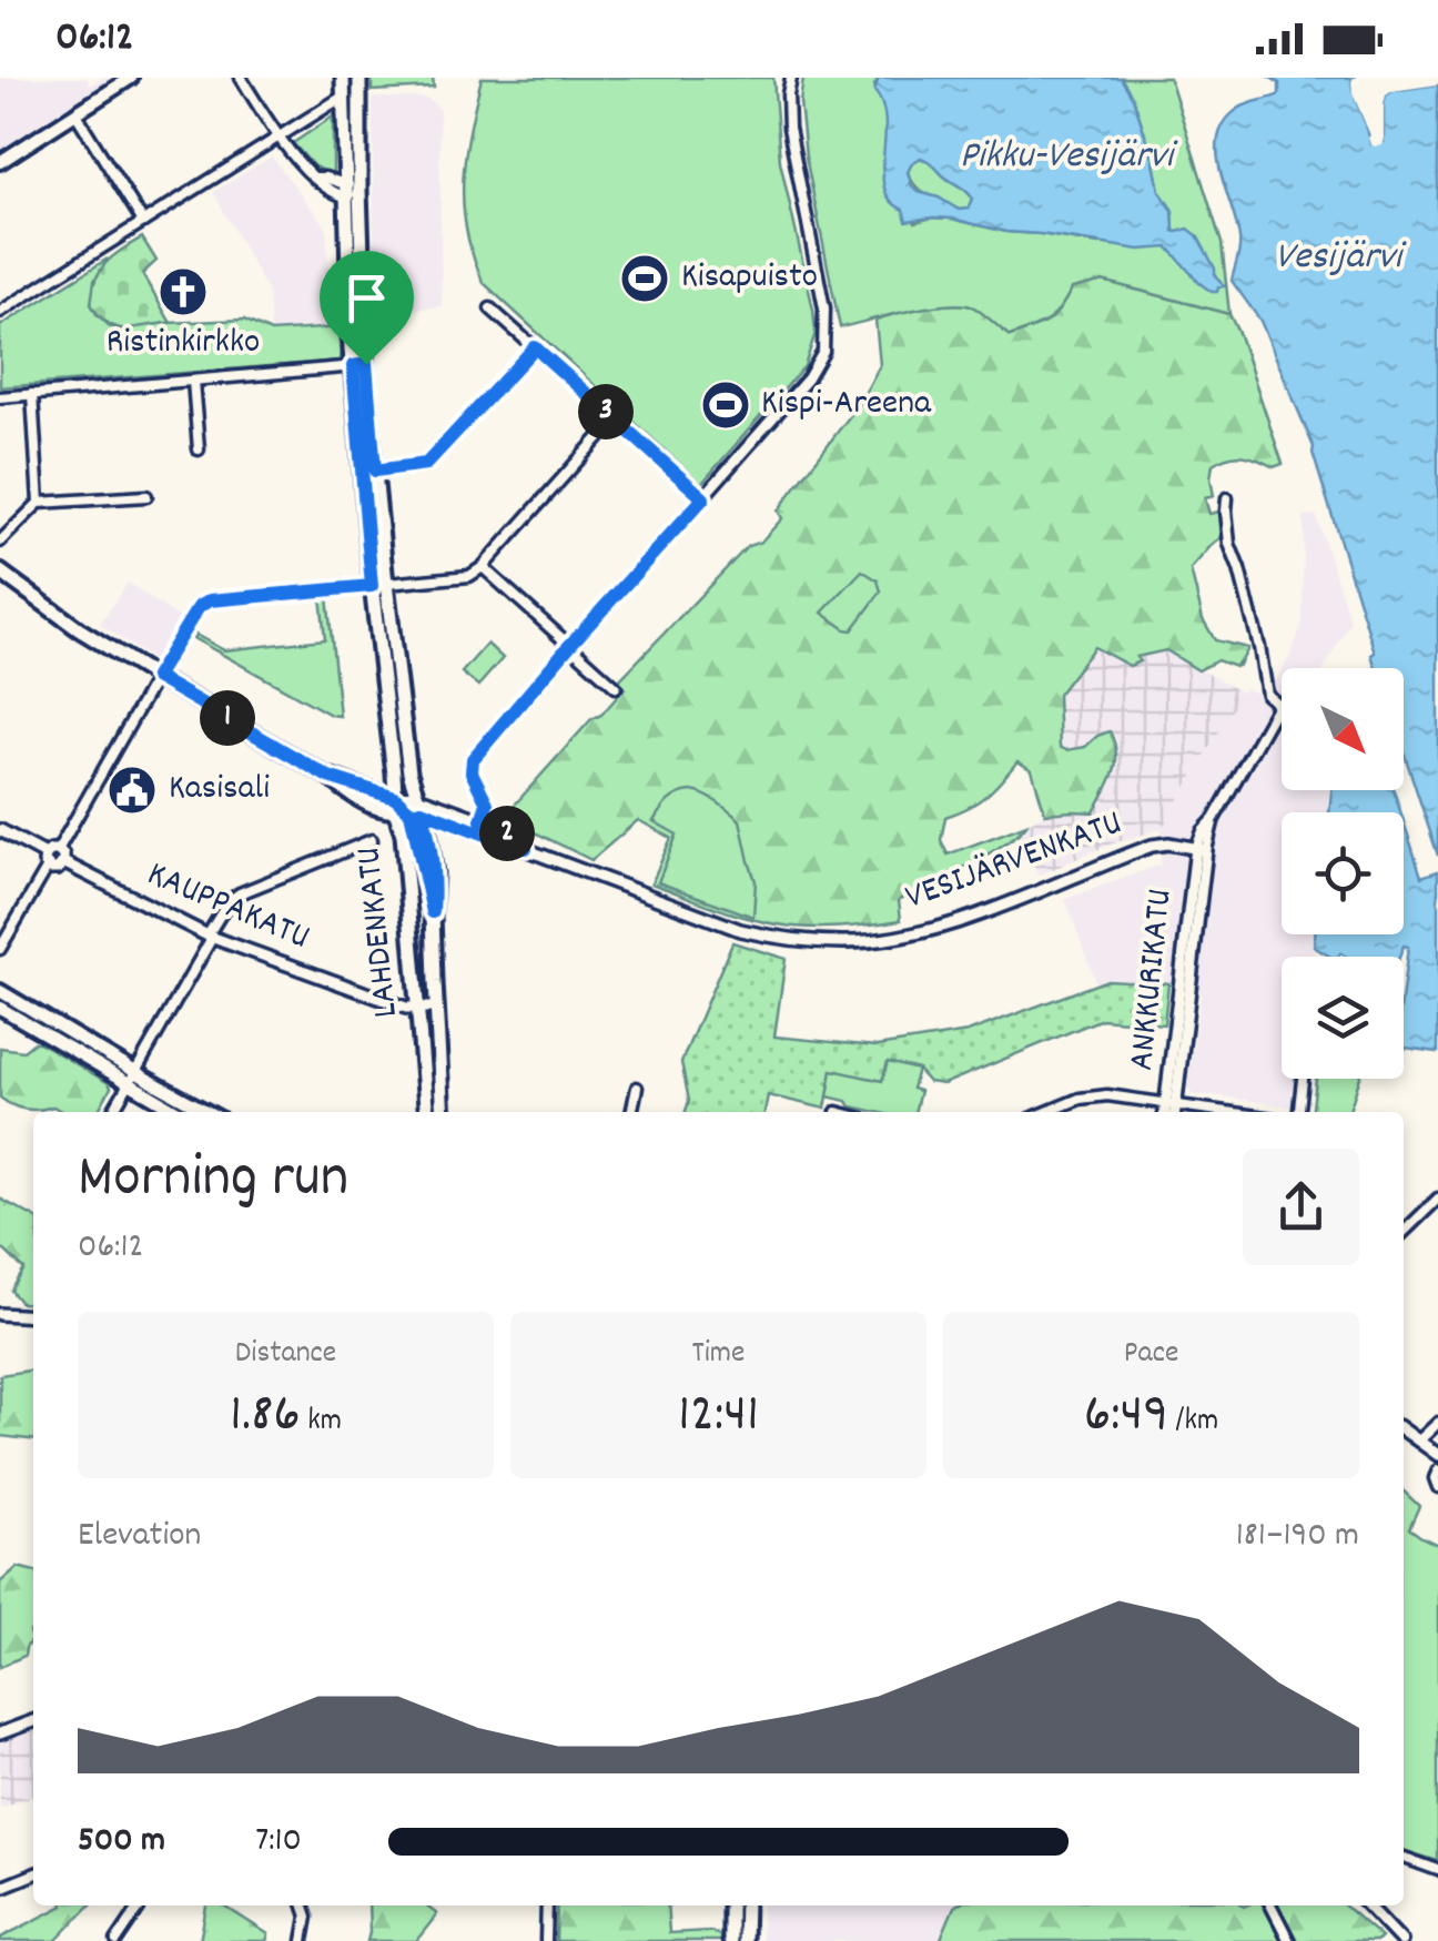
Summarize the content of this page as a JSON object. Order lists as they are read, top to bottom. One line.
{"streets":{"main road":["VESIJÄRVENKATU","LAHDENKATU"],"street":["KAUPPAKATU","ANKKURIKATU"]},"crossings":[["VESIJÄRVENKATU","LAHDENKATU"],["VESIJÄRVENKATU","ANKKURIKATU"],["KAUPPAKATU","LAHDENKATU"]],"water":["Pikku-Vesijärvi","Vesijärvi"],"places":{"sports":["Kisapuisto","Kispi-Areena"],"church":["Ristinkirkko"],"public building":["Kasisali"]},"north":"bottom right","page":{"status":"06:12","pins":["3","1","2"],"heading":["Morning run","06:12"],"stats":[["Distance","1.86 km"],["Time","12:41"],["Pace","6:49 /km"]],"chart":["Elevation","181–190 m"],"list":[{"name":"500 m","note":"7:10"}]}}
